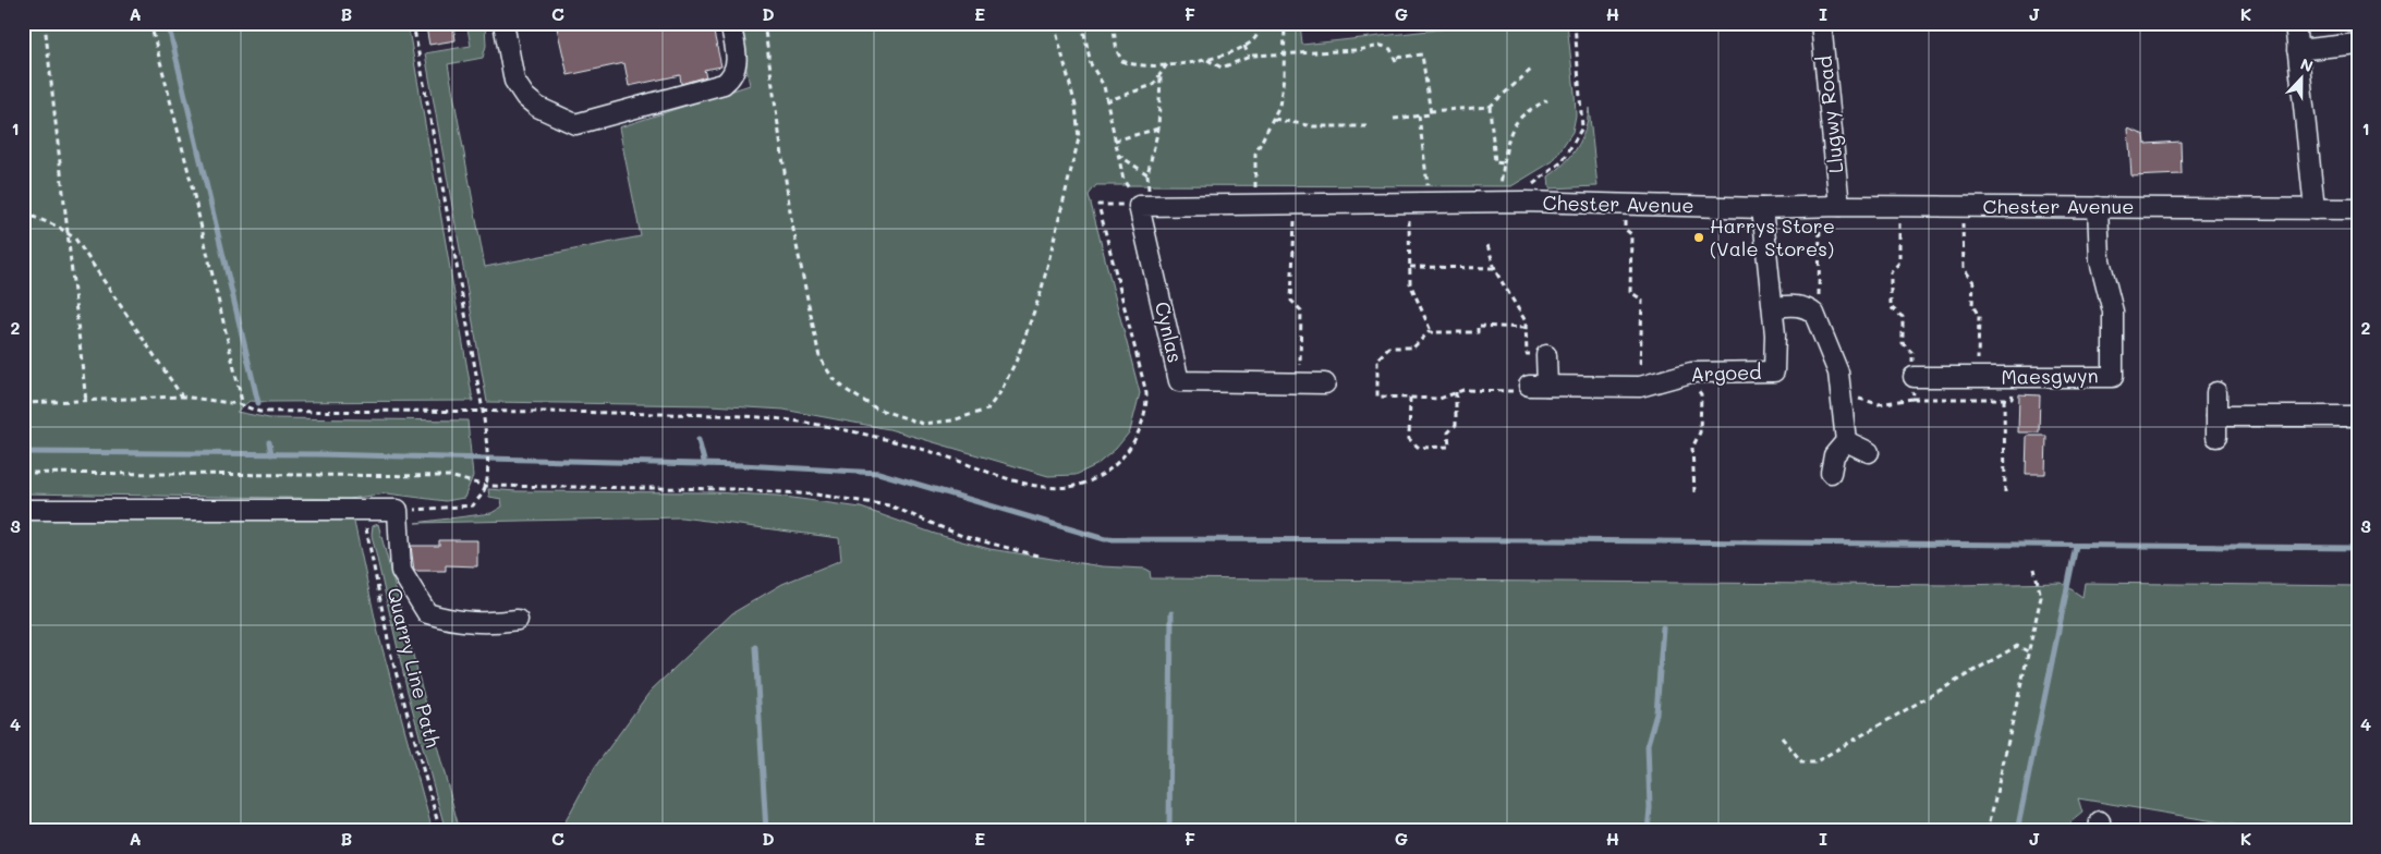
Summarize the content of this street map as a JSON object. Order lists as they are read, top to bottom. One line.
{"streets":{"street":["Llugwy Road","Chester Avenue","Cynlas","Argoed","Maesgwyn"],"path":["Quarry Line Path"]},"crossings":[["Llugwy Road","Chester Avenue"],["Chester Avenue","Cynlas"],["Chester Avenue","Argoed"],["Chester Avenue","Maesgwyn"]],"places":["Harrys Store (Vale Stores)"],"north":"top","grid":{"columns":["A","B","C","D","E","F","G","H","I","J","K"],"rows":["1","2","3","4"]}}
